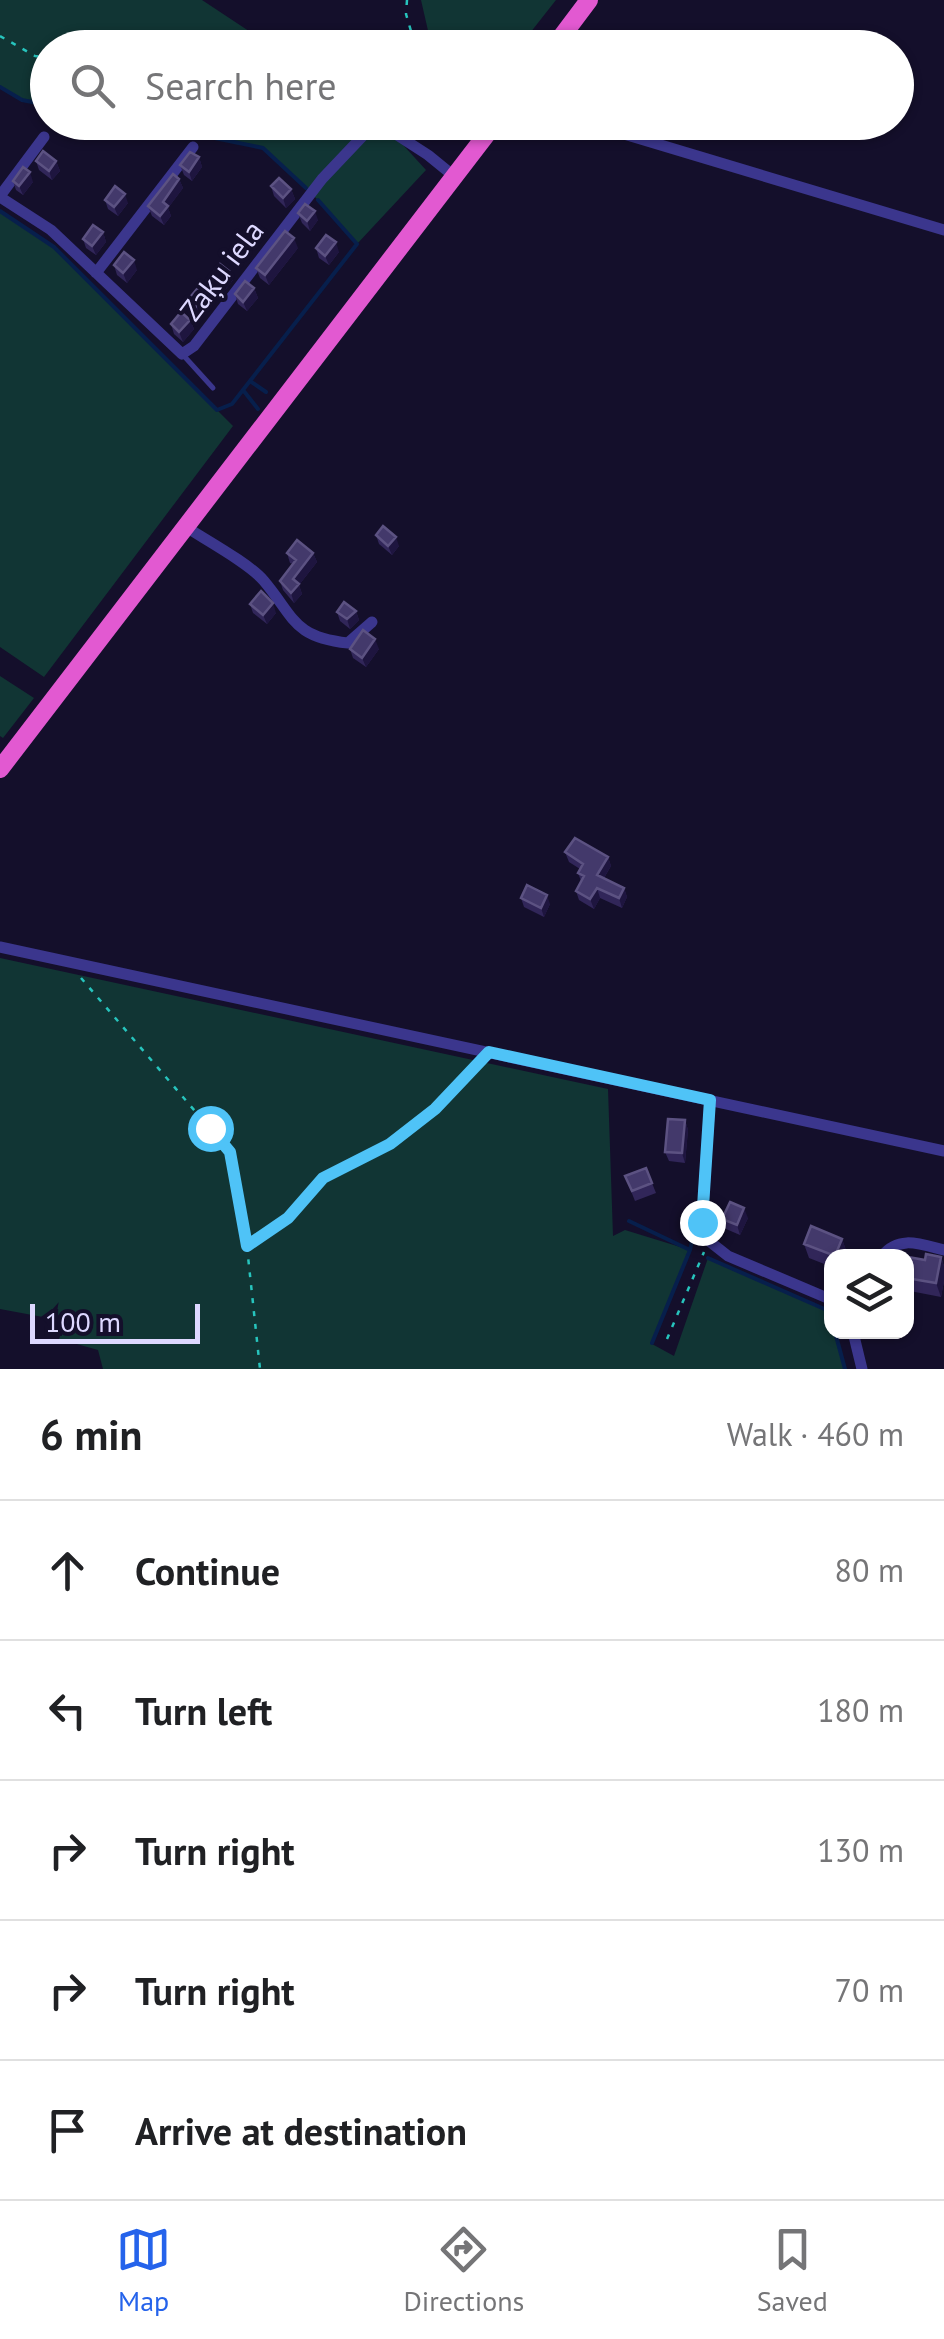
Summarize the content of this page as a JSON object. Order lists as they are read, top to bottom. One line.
{"streets":{"street":["Zaķu iela"]},"scale_bar":"100 m","page":{"search":"Search here","scale":"100 m","heading":["6 min","Walk · 460 m"],"list":[["Continue","80 m"],["Turn left","180 m"],["Turn right","130 m"],["Turn right","70 m"],"Arrive at destination"],"nav":["Map","Directions","Saved"]}}
